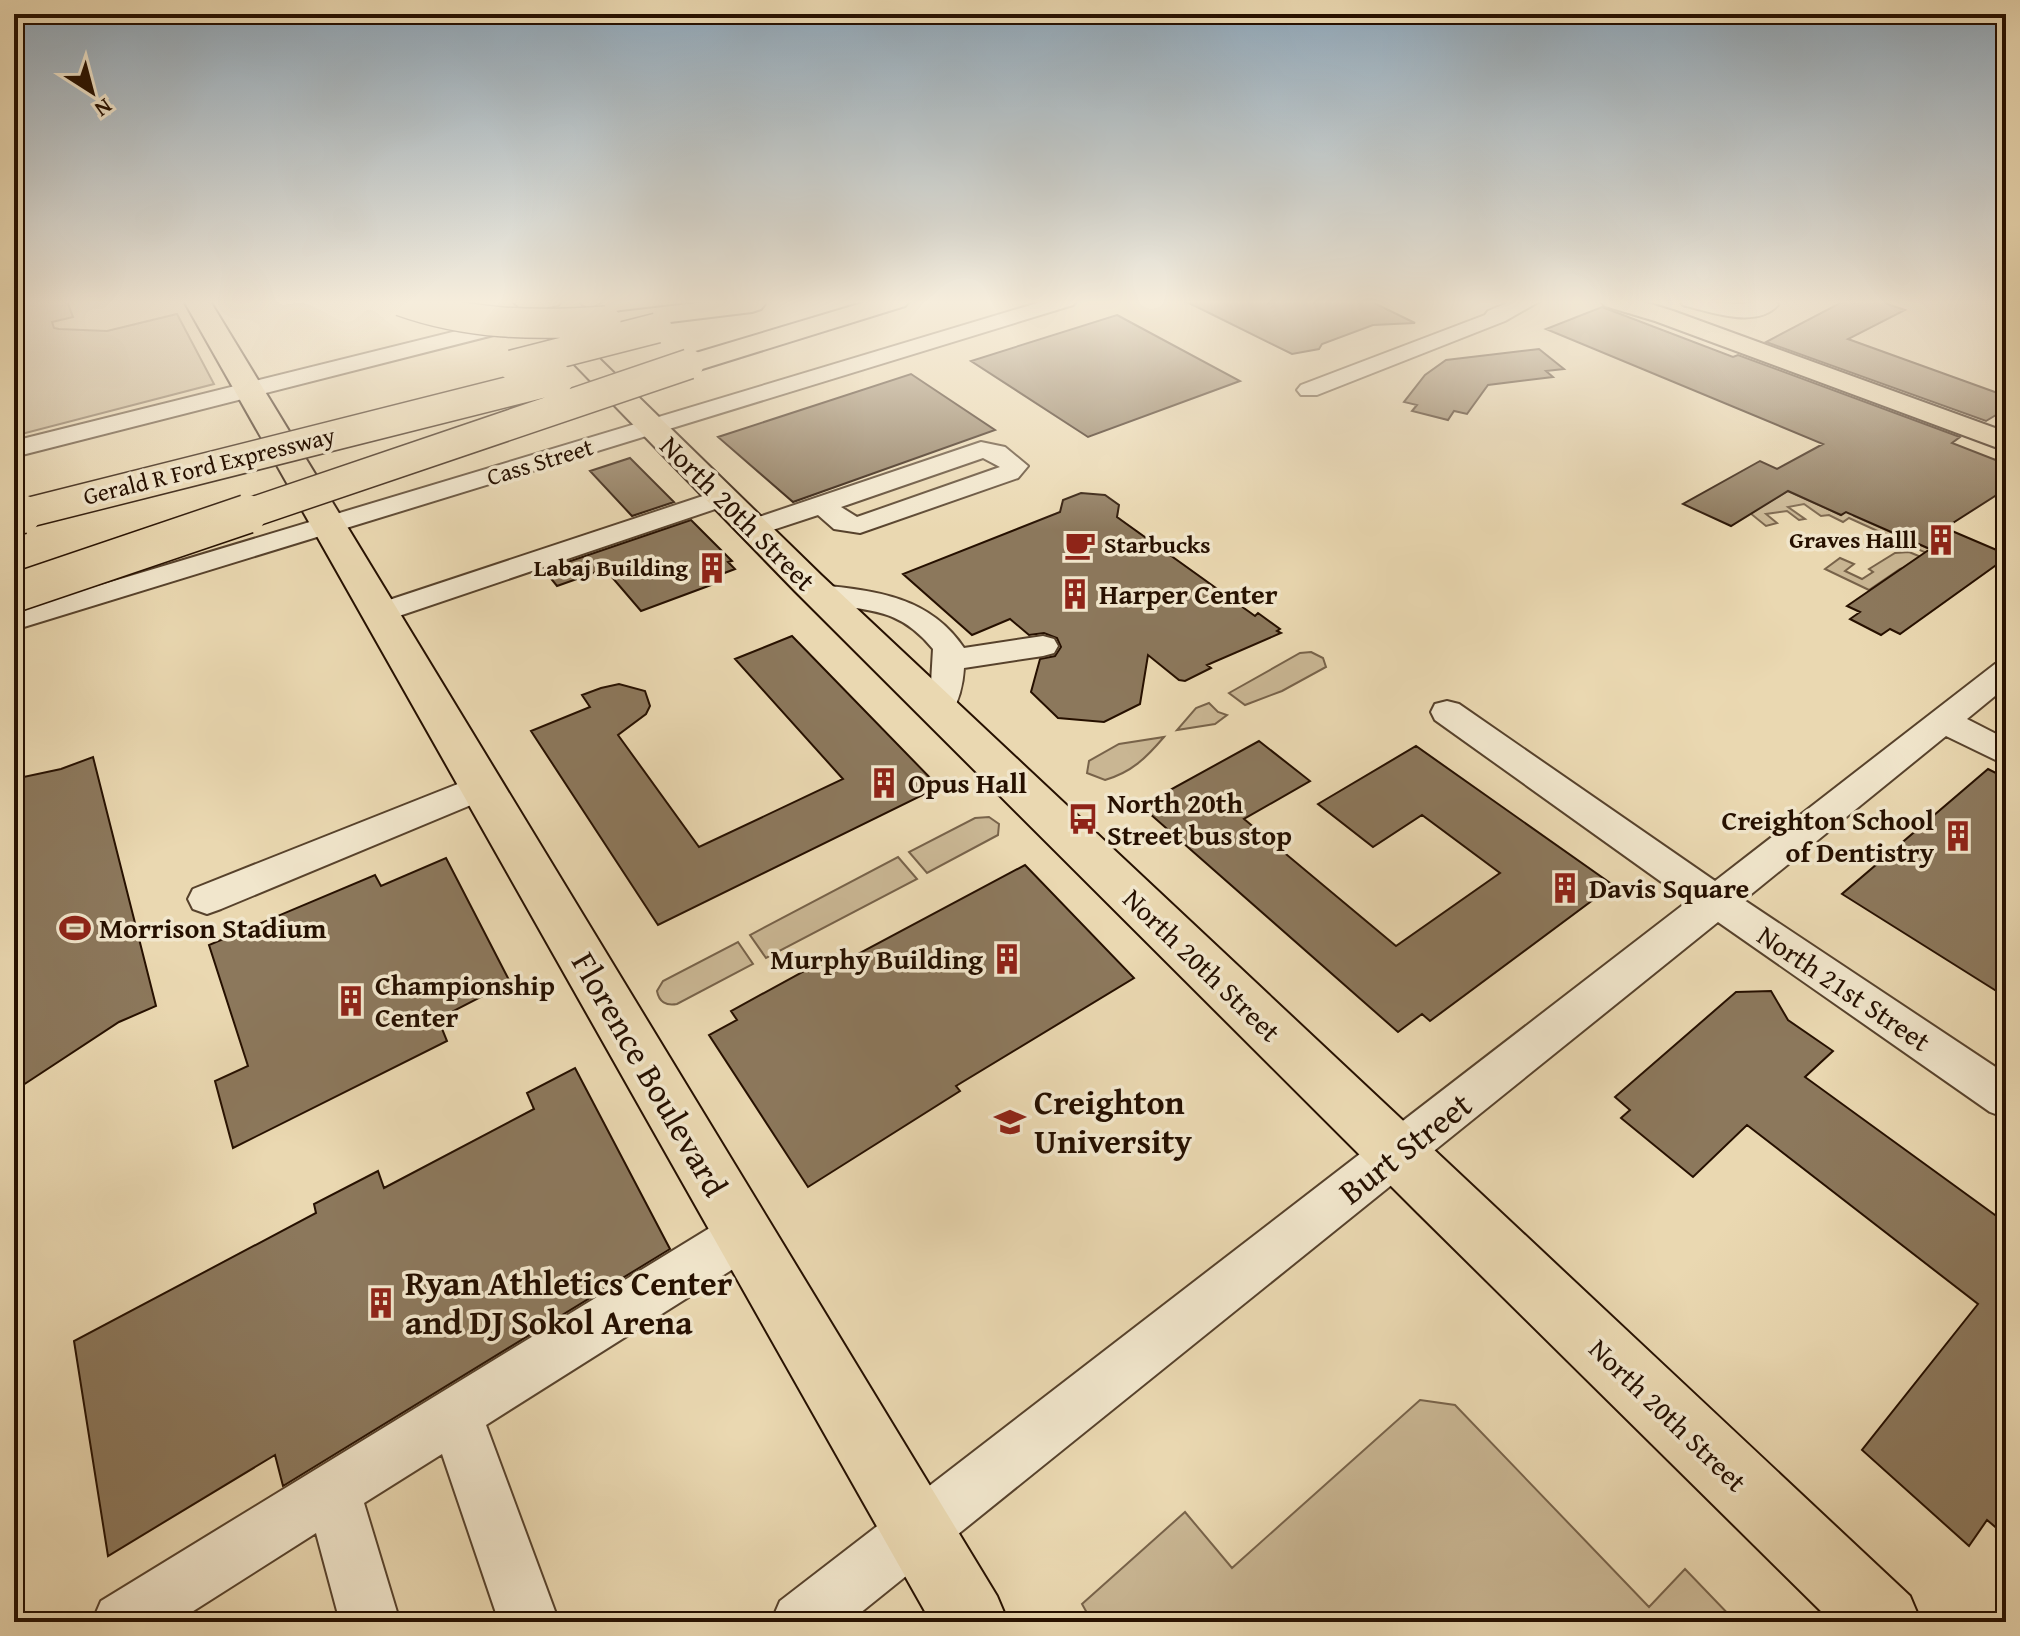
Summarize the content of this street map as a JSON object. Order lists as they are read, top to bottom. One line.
{"streets":{"main road":["Gerald R Ford Expressway","North 20th Street","Florence Boulevard"],"street":["Cass Street","North 21st Street","Burt Street"]},"crossings":[["Cass Street","North 20th Street"],["Cass Street","Florence Boulevard"],["North 20th Street","Burt Street"],["North 21st Street","Burt Street"],["Florence Boulevard","Burt Street"]],"places":{"building":["Graves Halll","Labaj Building","Harper Center","Opus Hall","Creighton School of Dentistry","Davis Square","Murphy Building","Championship Center","Ryan Athletics Center and DJ Sokol Arena"],"cafe":["Starbucks"],"bus stop":["North 20th Street bus stop"],"sports":["Morrison Stadium"],"school or university":["Creighton University"]},"north":"bottom right"}
